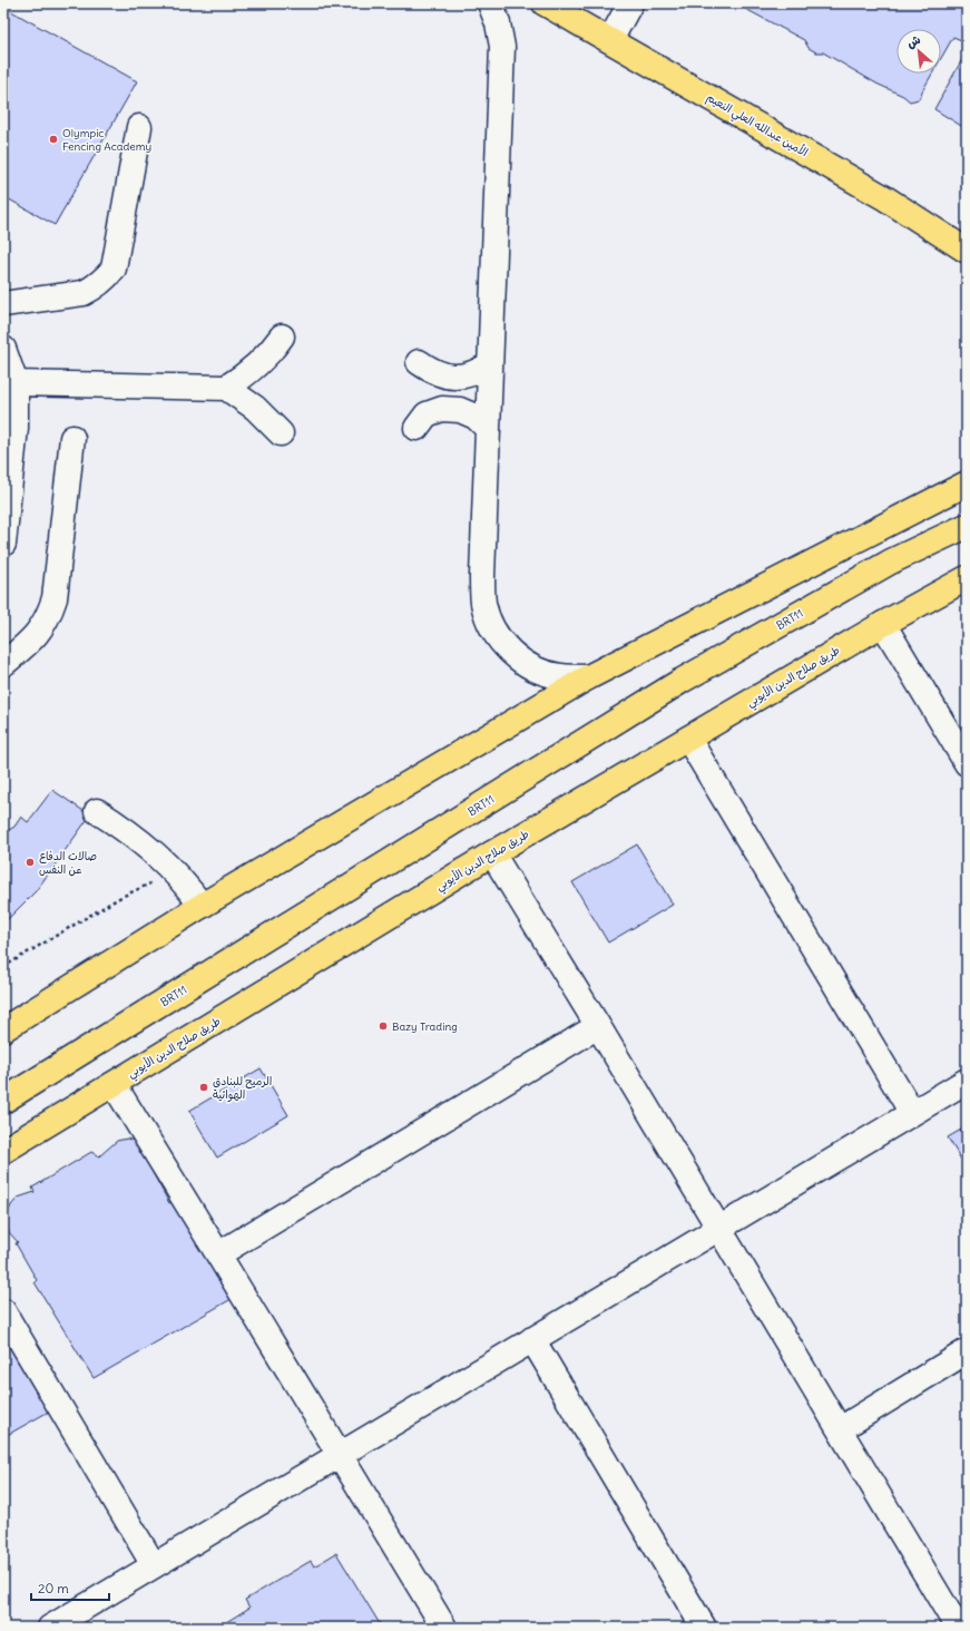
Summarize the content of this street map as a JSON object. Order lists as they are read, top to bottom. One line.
{"streets":{"main road":["الأمين عبدالله العلي النعيم","BRT11","طريق صلاح الدين الأيوبي"]},"places":["Olympic Fencing Academy","صالات الدفاع عن النفس","Bazy Trading","الرميح للبنادق الهوائية"],"scale_bar":"20 m","north":"top left"}
